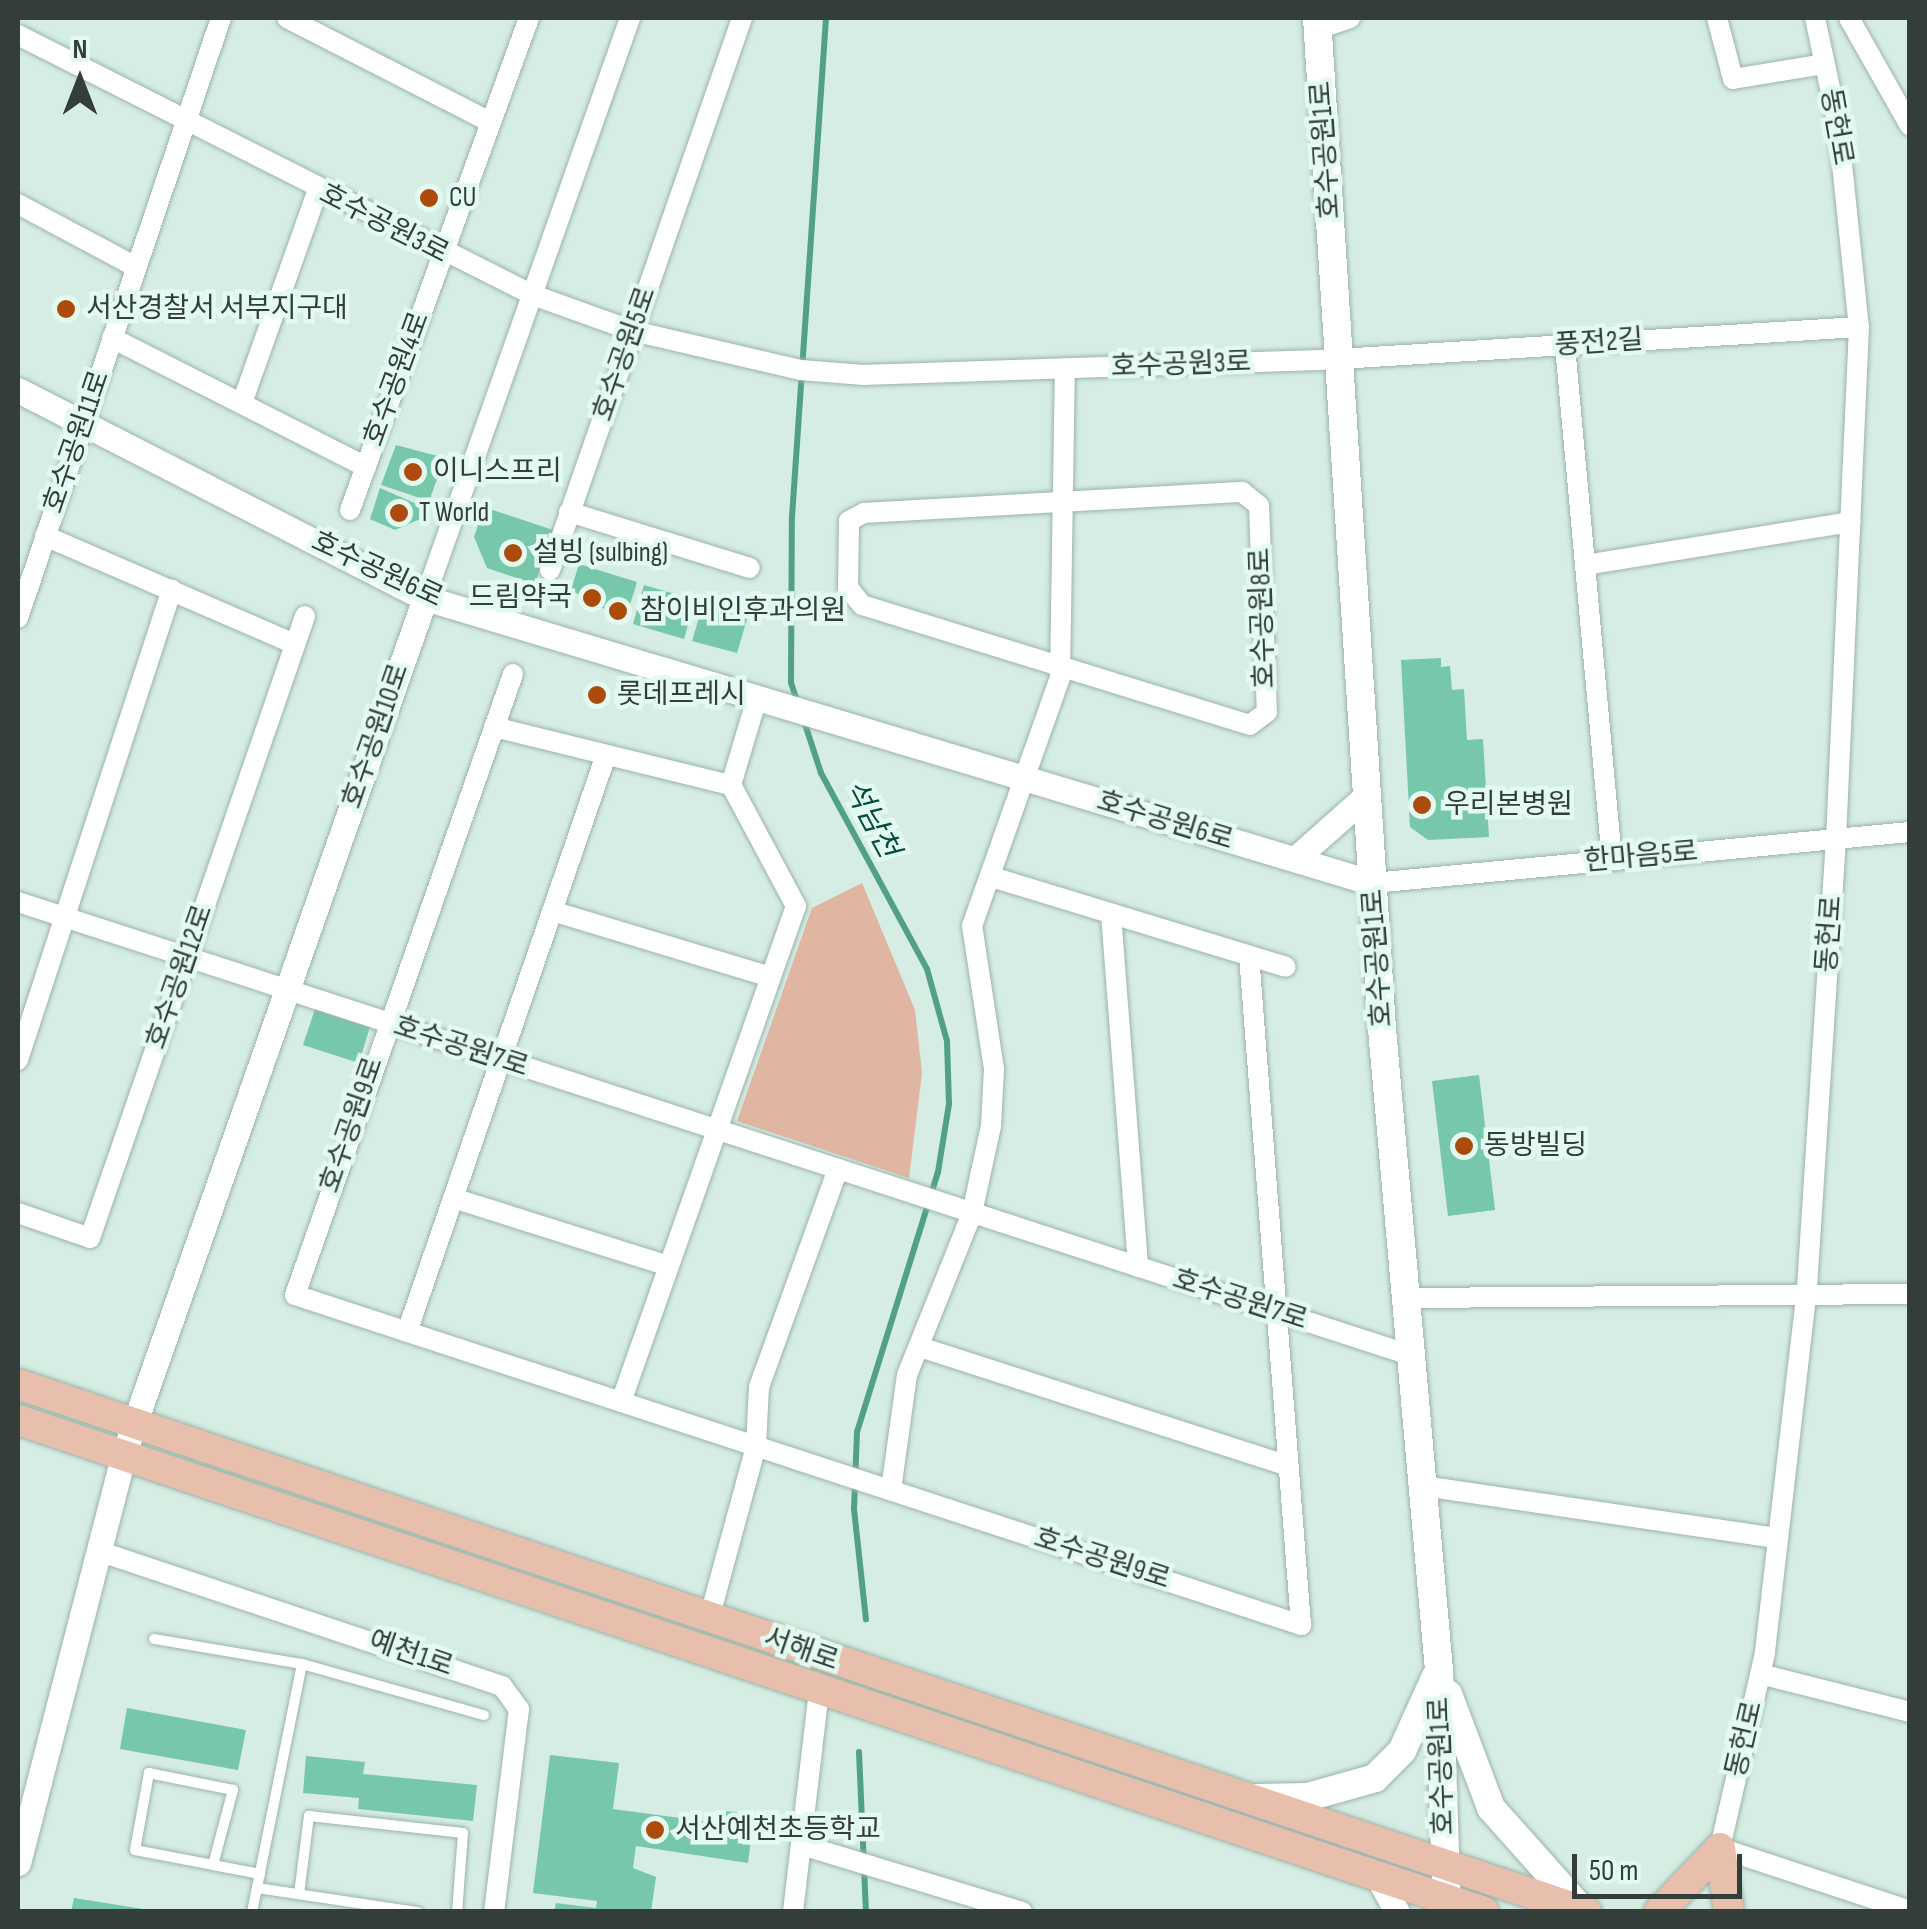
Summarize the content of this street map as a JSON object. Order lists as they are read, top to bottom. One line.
{"streets":{"main road":["호수공원1로","서해로"],"street":["동헌로","호수공원3로","풍전2길","호수공원5로","호수공원4로","호수공원11로","호수공원6로","호수공원8로","호수공원10로","한마음5로","호수공원12로","호수공원7로","호수공원9로","예천1로"]},"crossings":[["동헌로","풍전2길"],["동헌로","한마음5로"],["호수공원1로","호수공원3로"],["호수공원1로","풍전2길"],["호수공원1로","호수공원6로"],["호수공원1로","한마음5로"],["호수공원1로","호수공원7로"],["호수공원1로","서해로"],["호수공원3로","풍전2길"],["호수공원3로","호수공원5로"],["호수공원3로","호수공원4로"],["호수공원3로","호수공원11로"],["호수공원3로","호수공원10로"],["호수공원4로","호수공원11로"],["호수공원11로","호수공원6로"],["호수공원6로","호수공원10로"],["호수공원6로","한마음5로"],["호수공원10로","호수공원7로"],["호수공원10로","서해로"],["호수공원12로","호수공원7로"],["호수공원7로","호수공원9로"]],"water":["석남천"],"places":["CU","서산경찰서 서부지구대","이니스프리","T World","설빙 (sulbing)","드림약국","참이비인후과의원","롯데프레시","우리본병원","동방빌딩","서산예천초등학교"],"scale_bar":"50 m","north":"top"}
